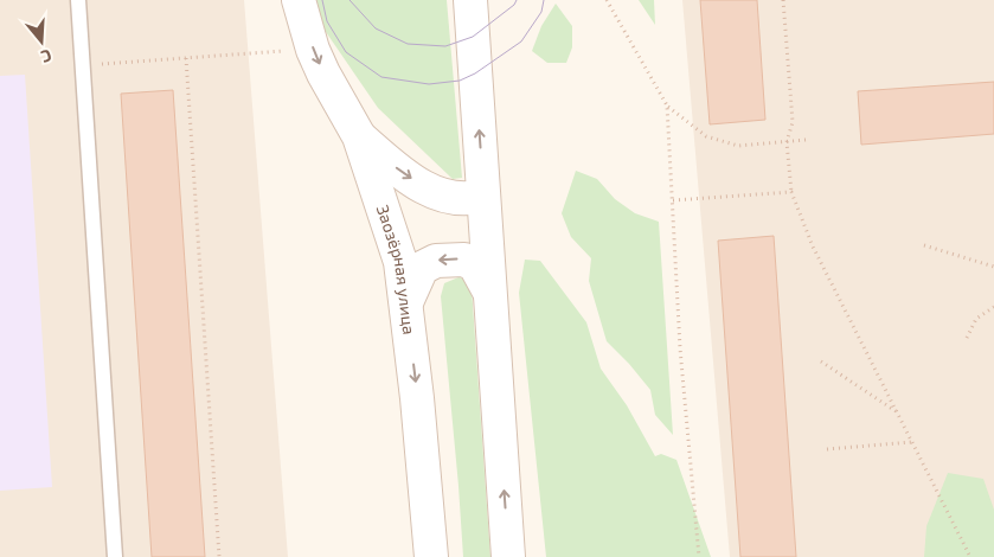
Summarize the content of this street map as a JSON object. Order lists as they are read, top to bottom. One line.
{"streets":{"main road":["Заозёрная улица"]},"north":"bottom"}
